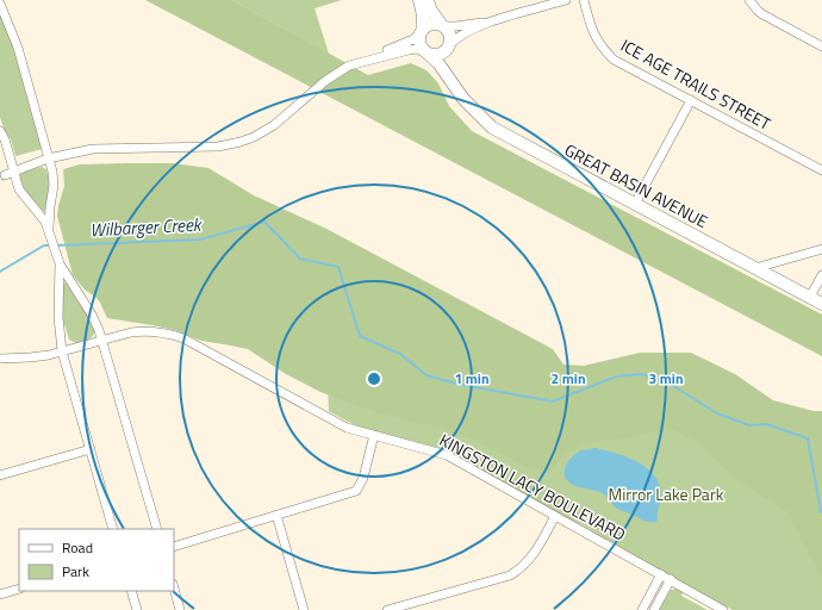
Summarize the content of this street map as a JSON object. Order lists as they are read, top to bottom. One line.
{"streets":{"street":["ICE AGE TRAILS STREET","GREAT BASIN AVENUE","KINGSTON LACY BOULEVARD"]},"water":["Wilbarger Creek"],"parks":["Mirror Lake Park"],"legend":["Road","Park"],"rings":["1 min","2 min","3 min"]}
